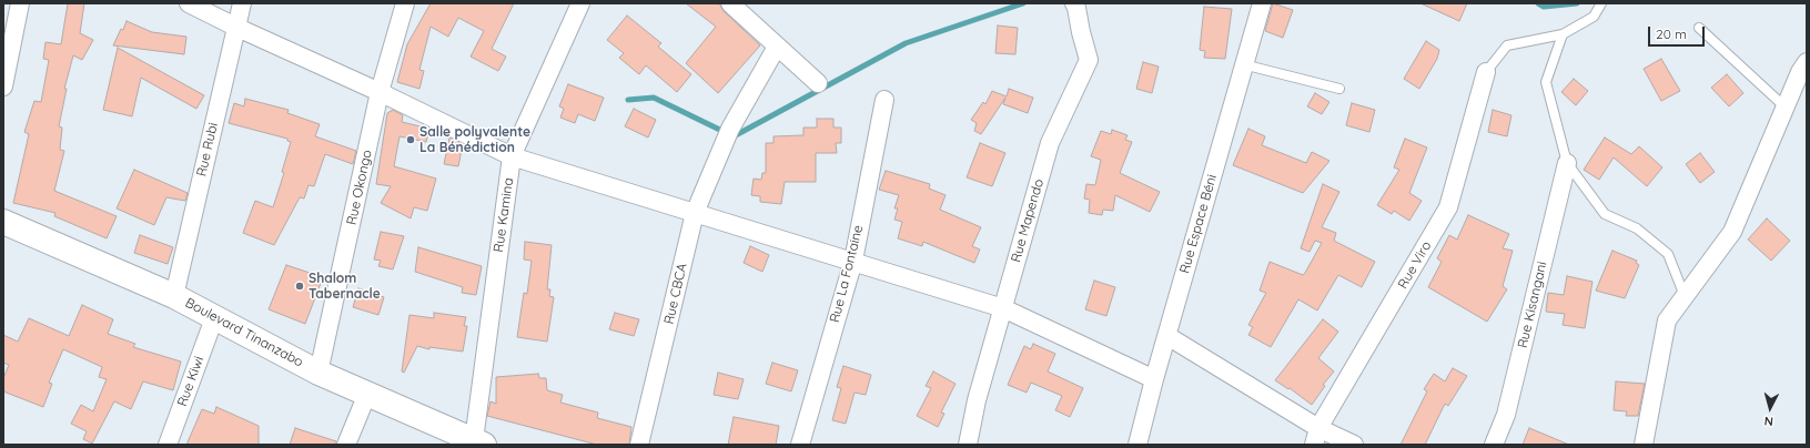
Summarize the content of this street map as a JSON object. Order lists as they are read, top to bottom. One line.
{"streets":{"street":["Rue Rubi","Rue Okongo","Rue Kamina","Rue Mapendo","Rue Espace Béni","Rue Viro","Rue La Fontaine","Rue CBCA","Rue Kisangani","Boulevard Tinanzabo","Rue Kiwi"]},"crossings":[["Rue Rubi","Boulevard Tinanzabo"],["Rue Okongo","Boulevard Tinanzabo"],["Rue Kamina","Boulevard Tinanzabo"],["Boulevard Tinanzabo","Rue Kiwi"]],"places":["Salle polyvalente La Bénédiction","Shalom Tabernacle"],"scale_bar":"20 m","north":"bottom"}
